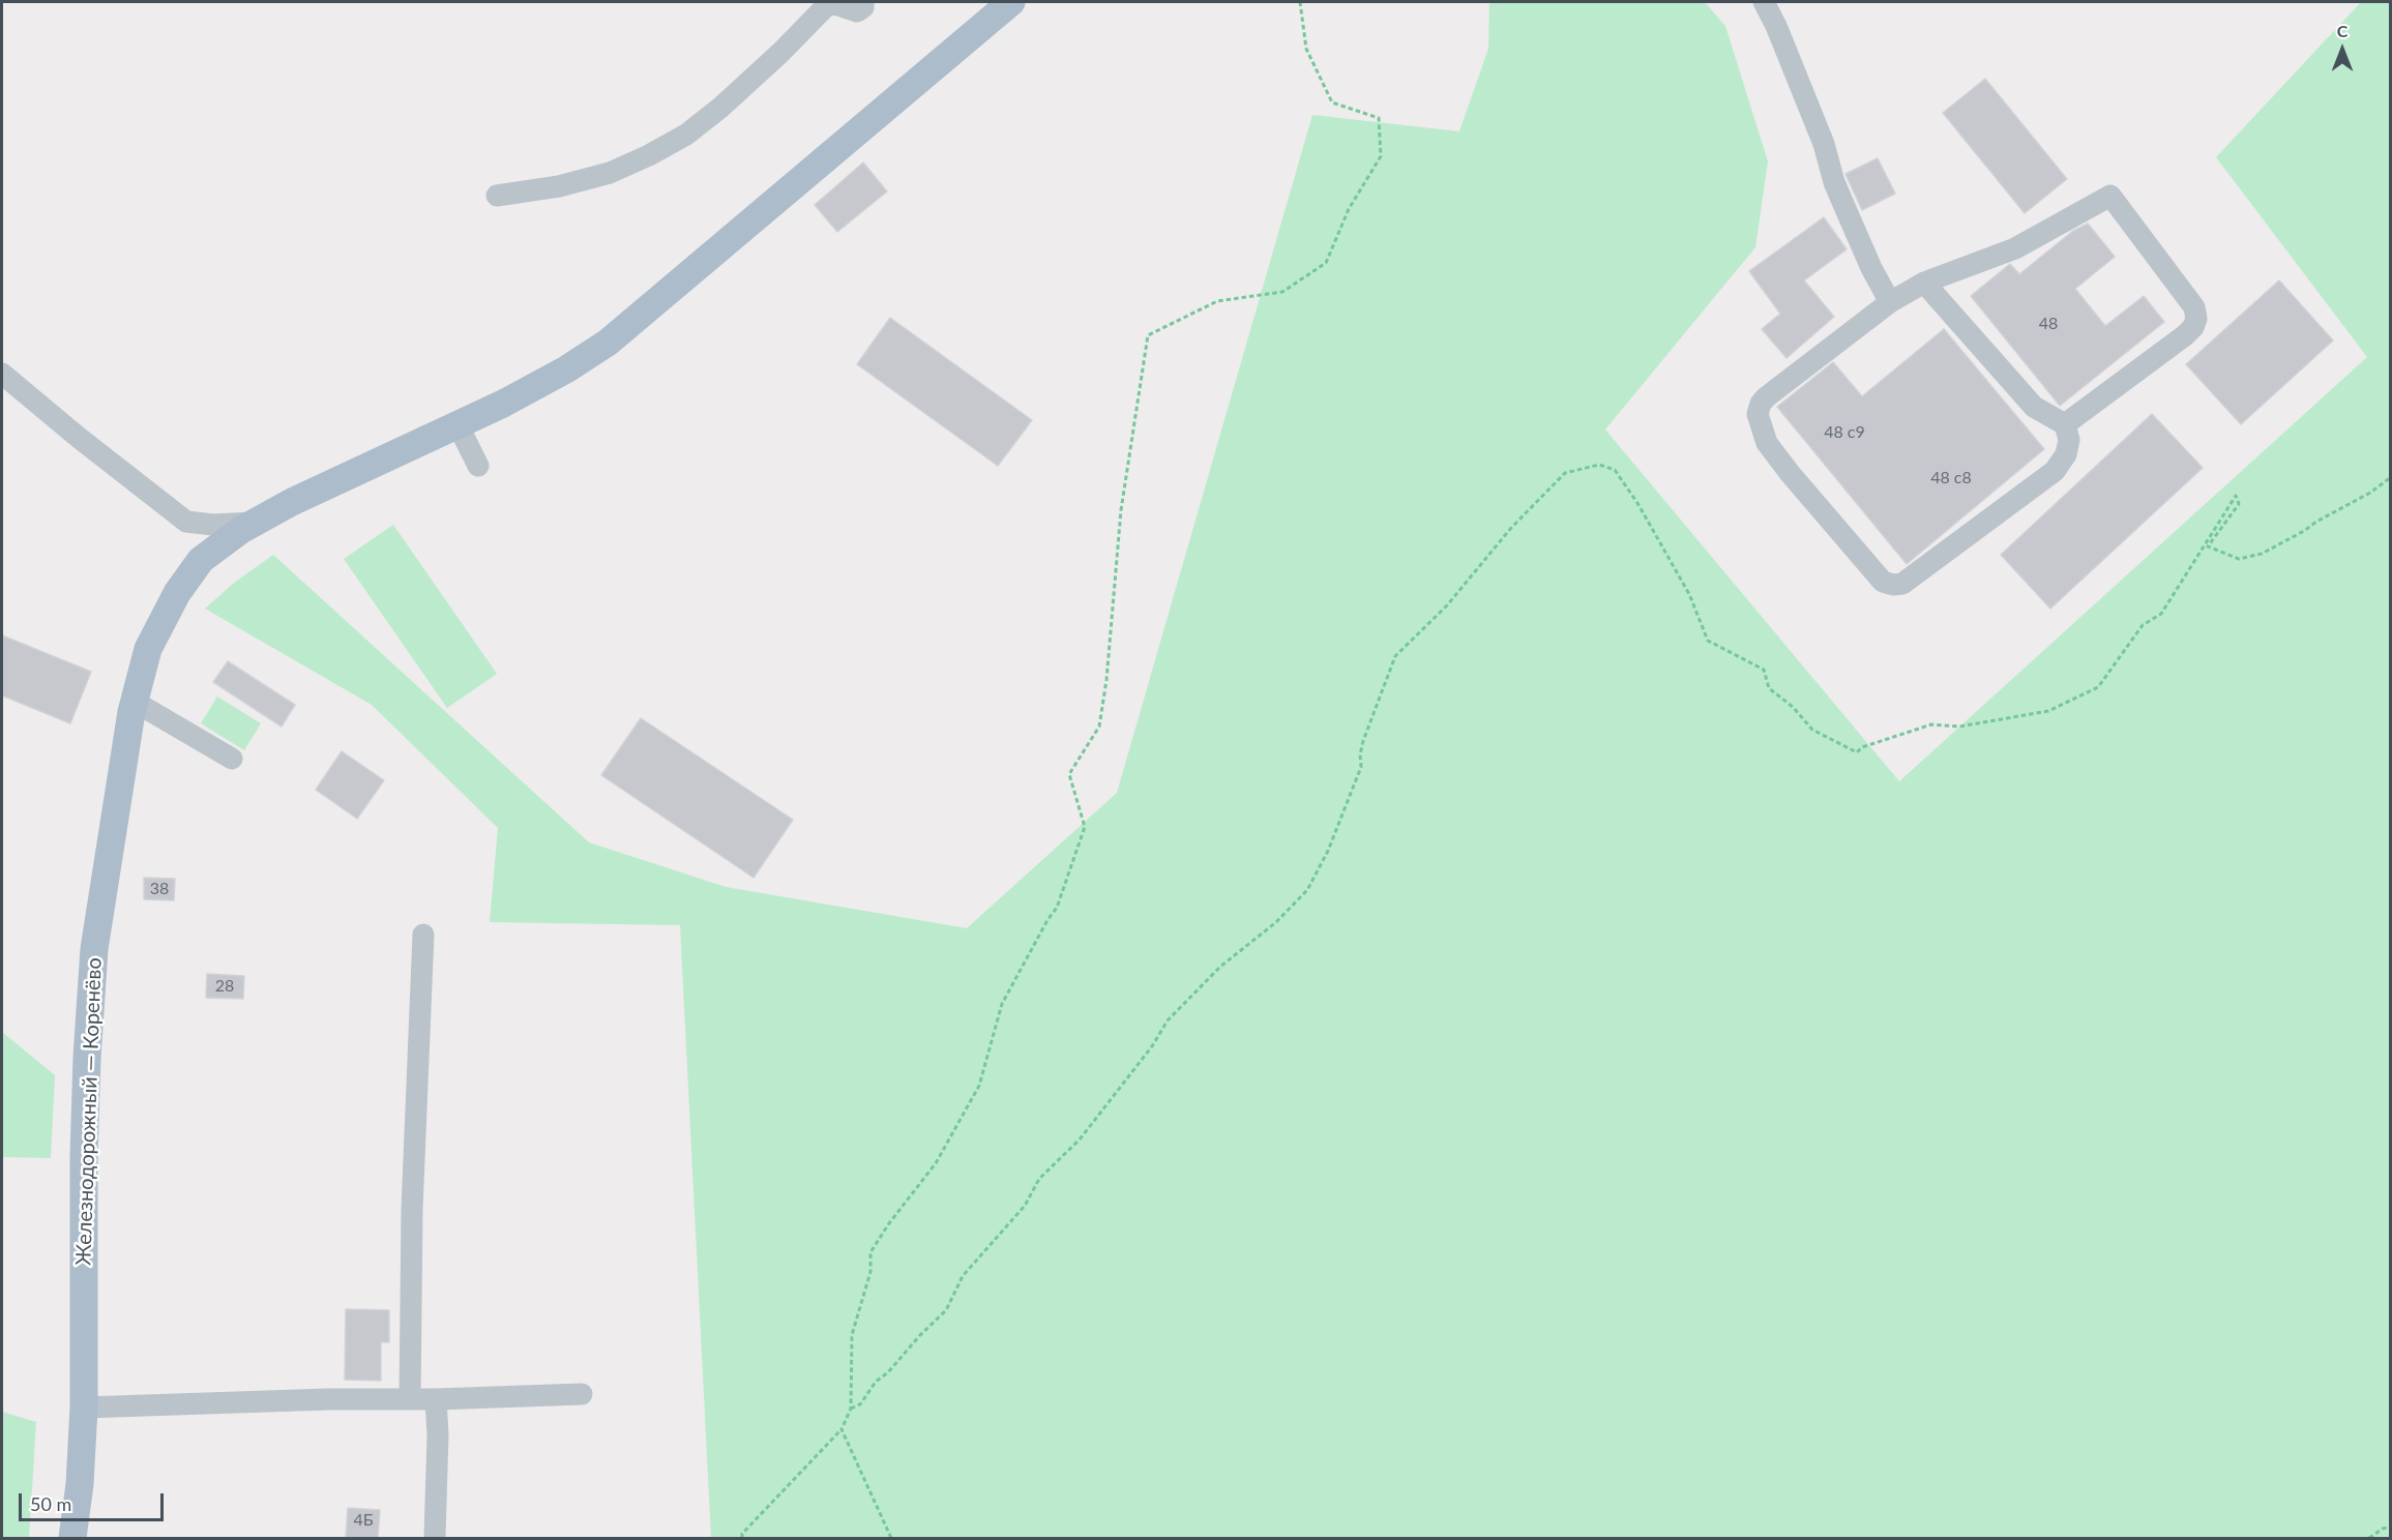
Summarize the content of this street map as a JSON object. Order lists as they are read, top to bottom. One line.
{"streets":{"main road":["Железнодорожный — Коренёво"]},"house_numbers":["48","48 с9","48 с8","38","28","4Б"],"scale_bar":"50 m","north":"top"}
